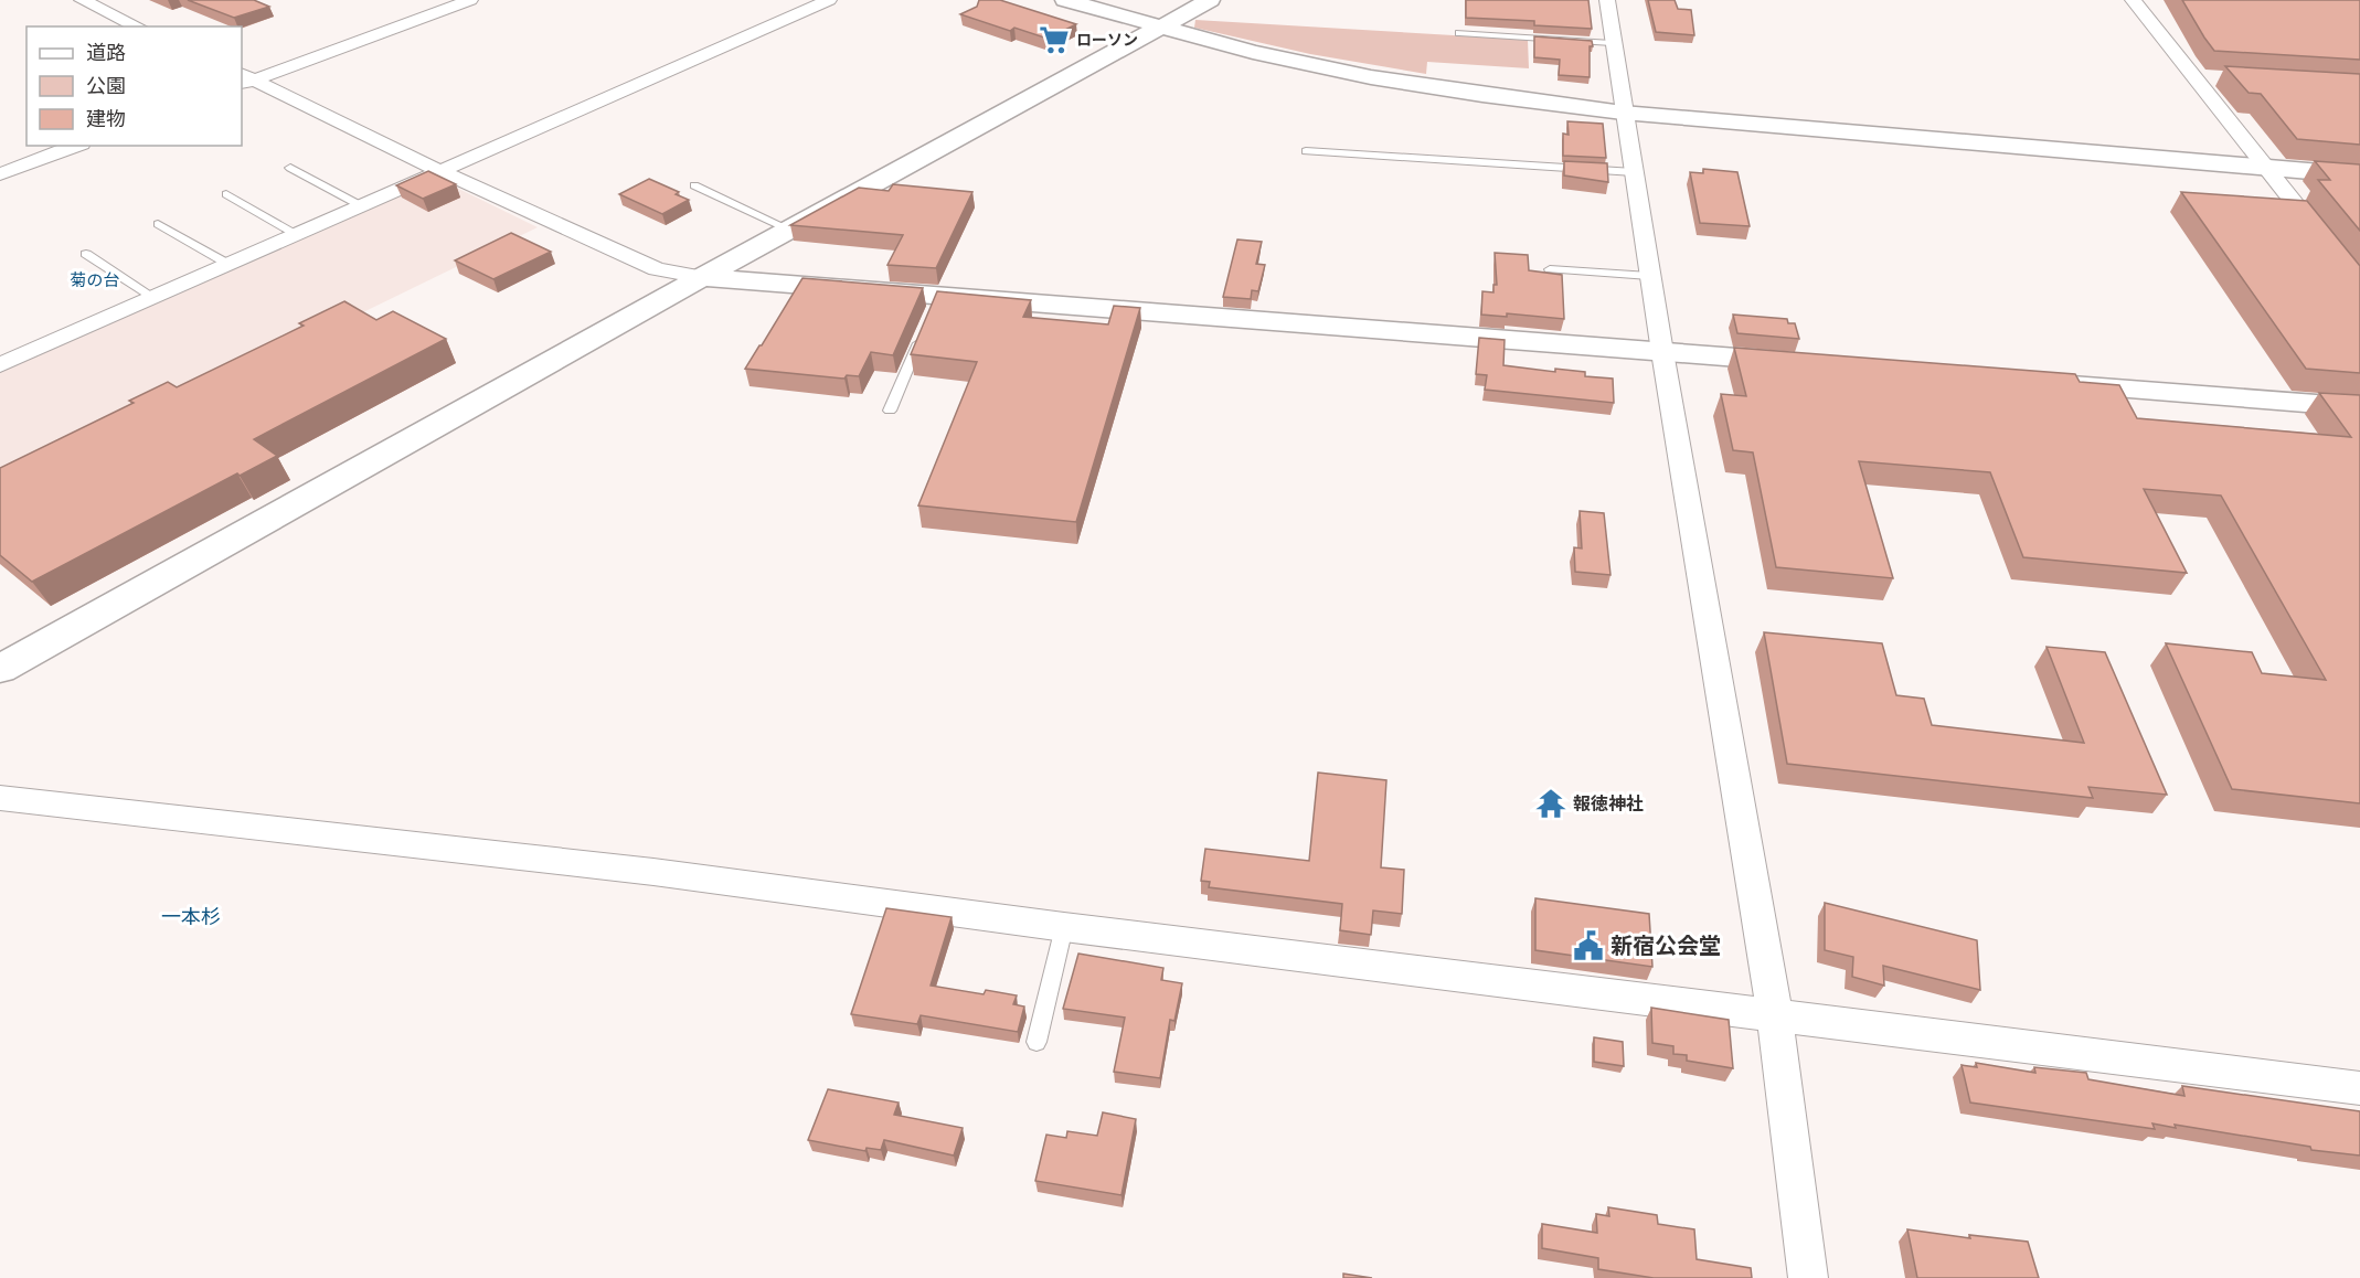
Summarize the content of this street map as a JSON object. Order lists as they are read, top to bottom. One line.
{"districts":["菊の台","一本杉"],"places":{"supermarket":["ローソン"],"temple":["報徳神社"],"public building":["新宿公会堂"]},"legend":["道路","公園","建物"]}
